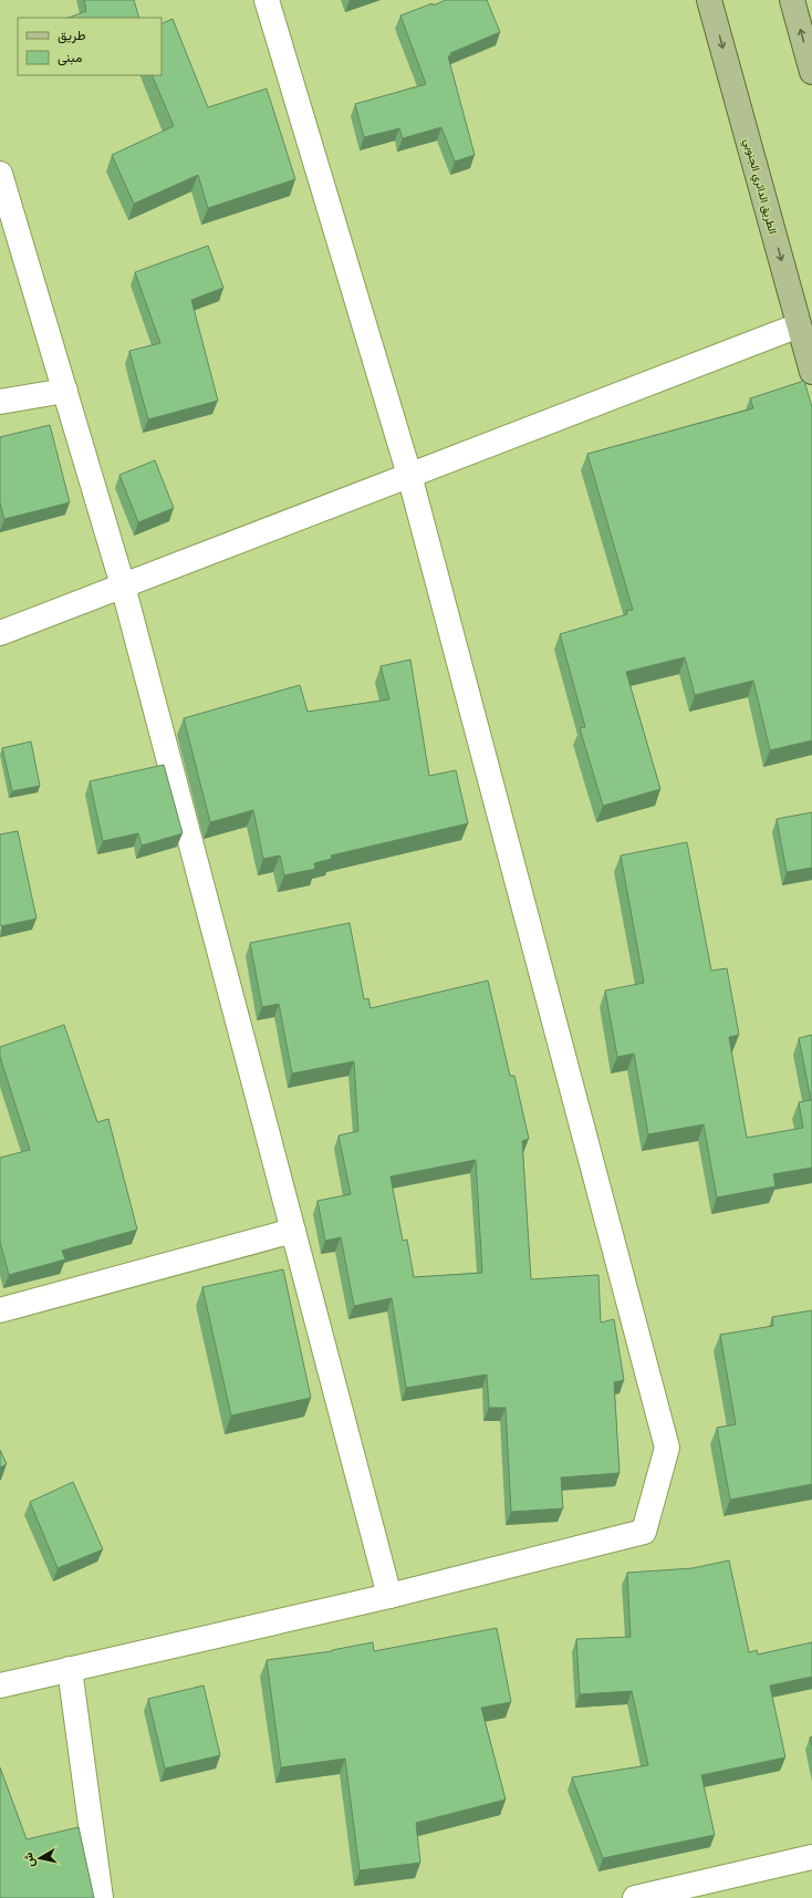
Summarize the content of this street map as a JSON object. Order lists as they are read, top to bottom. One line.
{"streets":{"main road":["الطريق الدائري الجنوبي"]},"one_way":["الطريق الدائري الجنوبي"],"legend":["طريق","مبنى"],"north":"left"}
